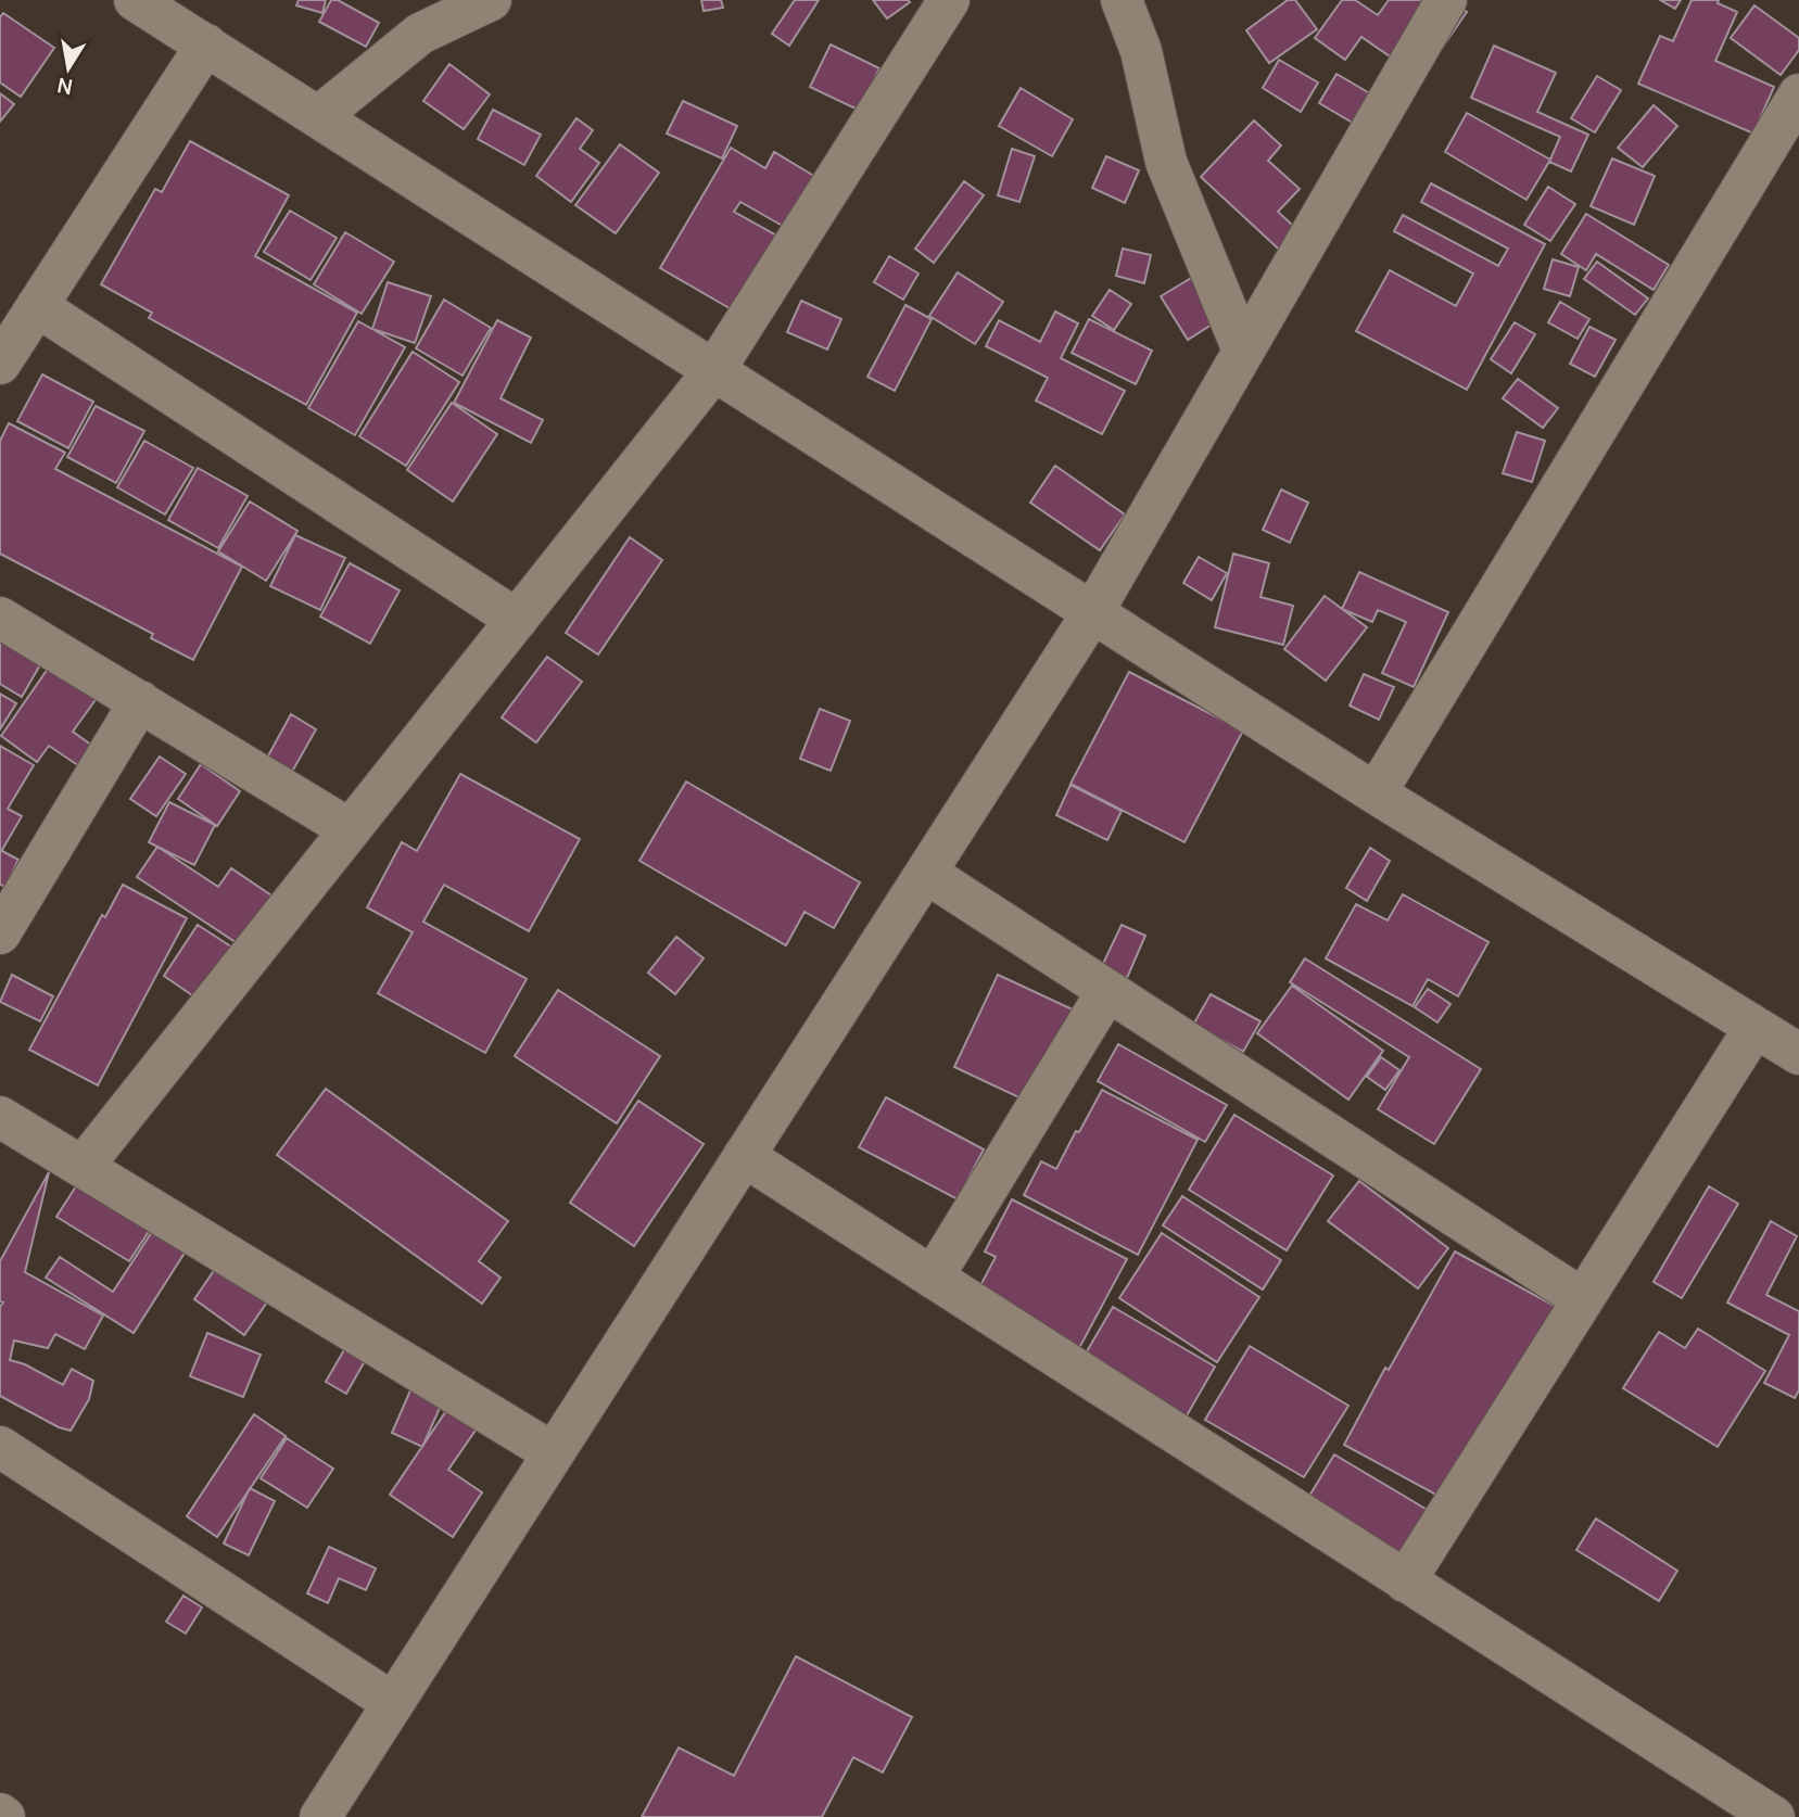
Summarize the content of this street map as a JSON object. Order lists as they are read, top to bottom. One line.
{"north":"bottom"}
